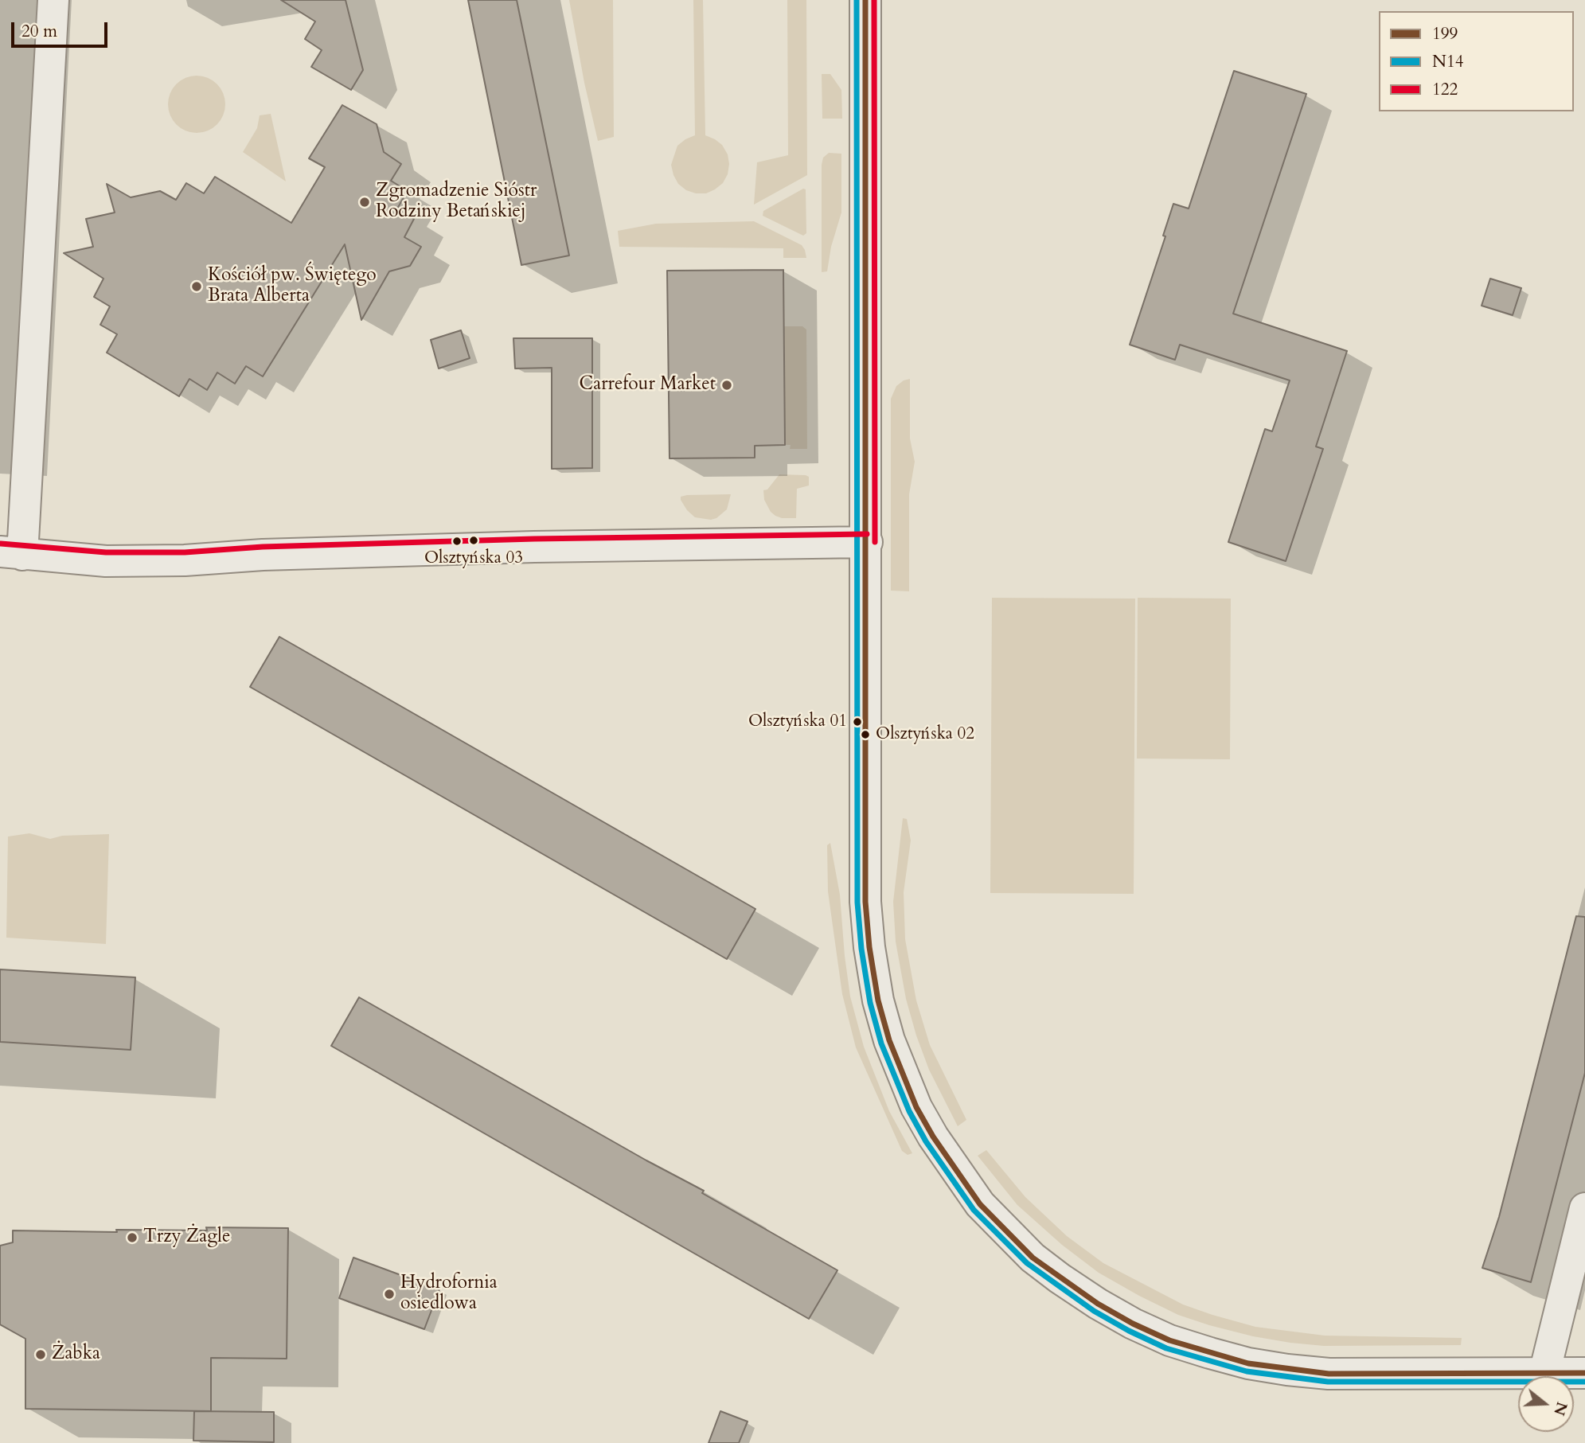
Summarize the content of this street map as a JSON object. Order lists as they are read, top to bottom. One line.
{"places":["Zgromadzenie Sióstr Rodziny Betańskiej","Kościół pw. Świętego Brata Alberta","Carrefour Market","Olsztyńska 03","Olsztyńska 01","Olsztyńska 02","Trzy Żagle","Hydrofornia osiedlowa","Żabka"],"lines":["transit line 199","transit line N14","transit line 122"],"legend":["199","N14","122"],"scale_bar":"20 m","north":"right"}
